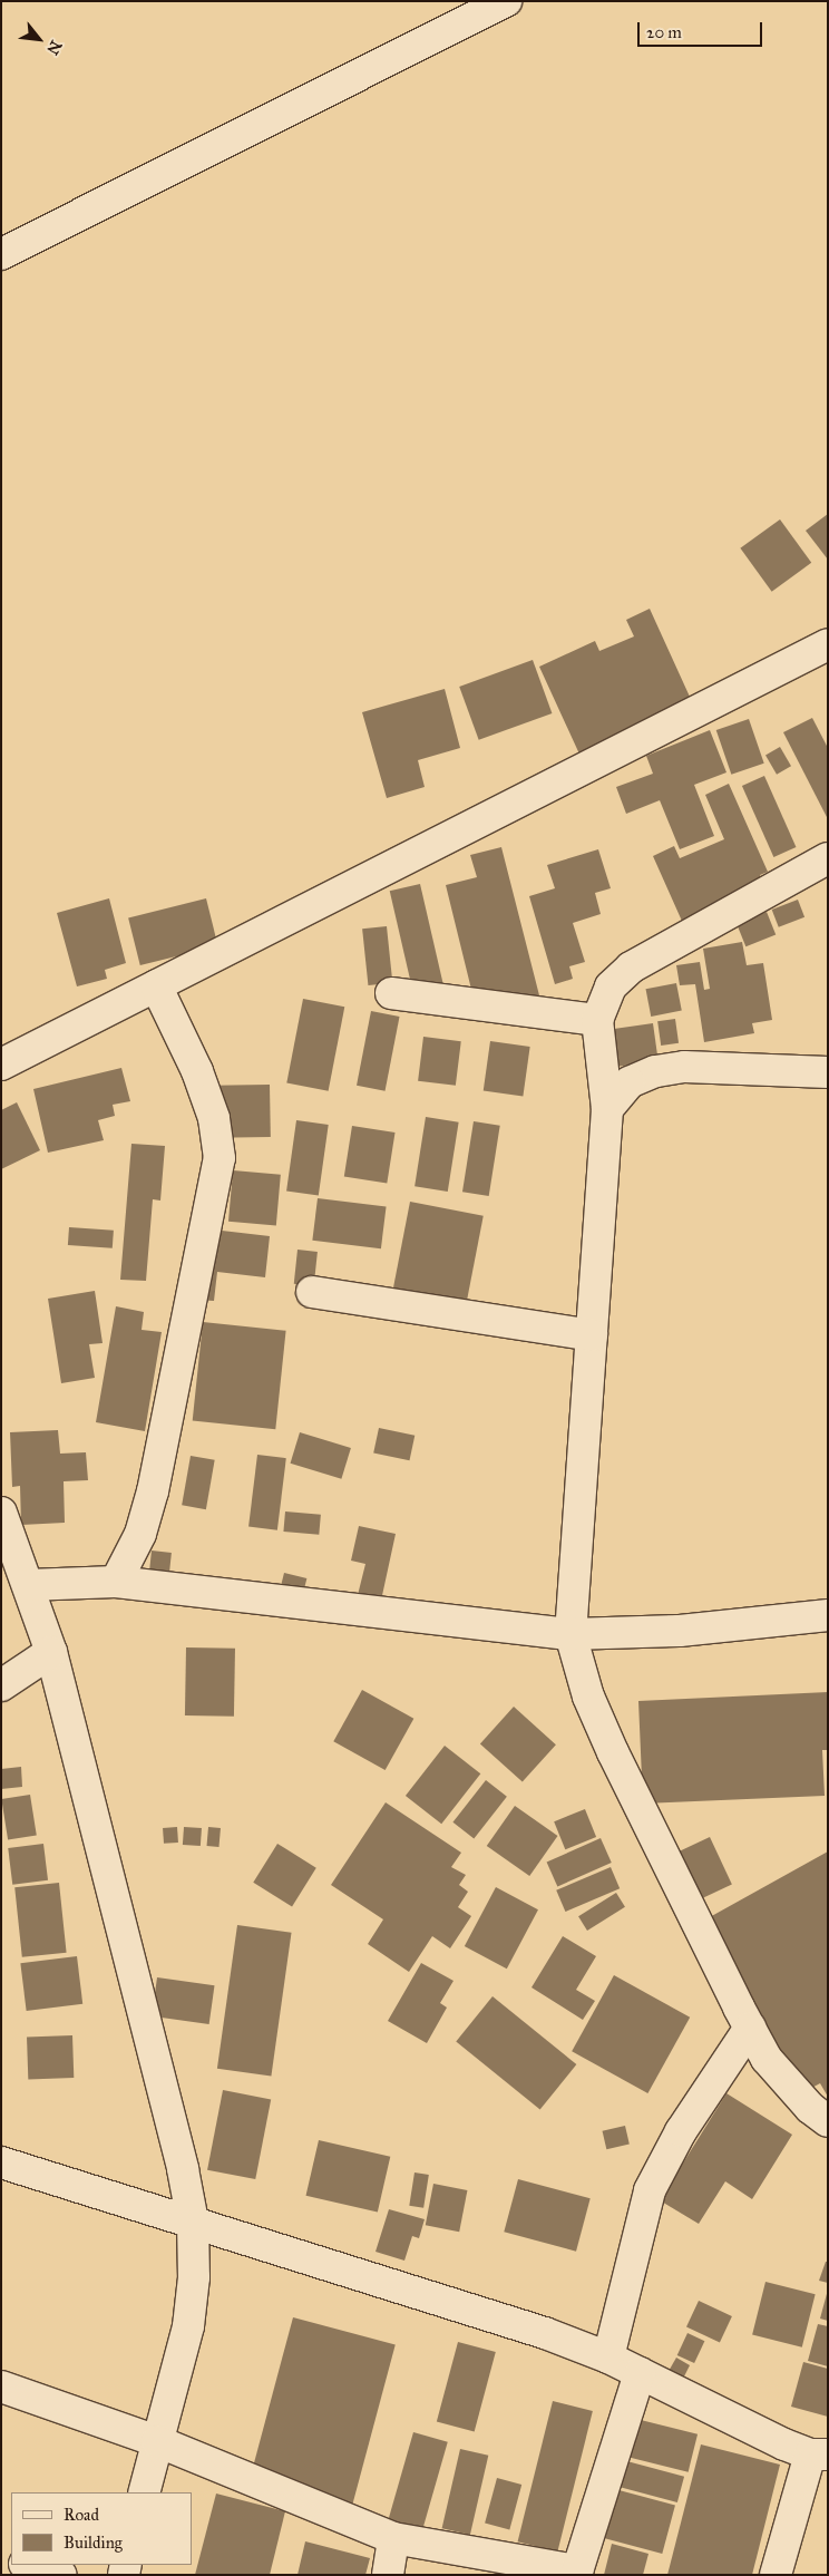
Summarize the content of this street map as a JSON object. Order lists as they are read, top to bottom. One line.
{"legend":["Road","Building"],"scale_bar":"20 m","north":"bottom right"}
